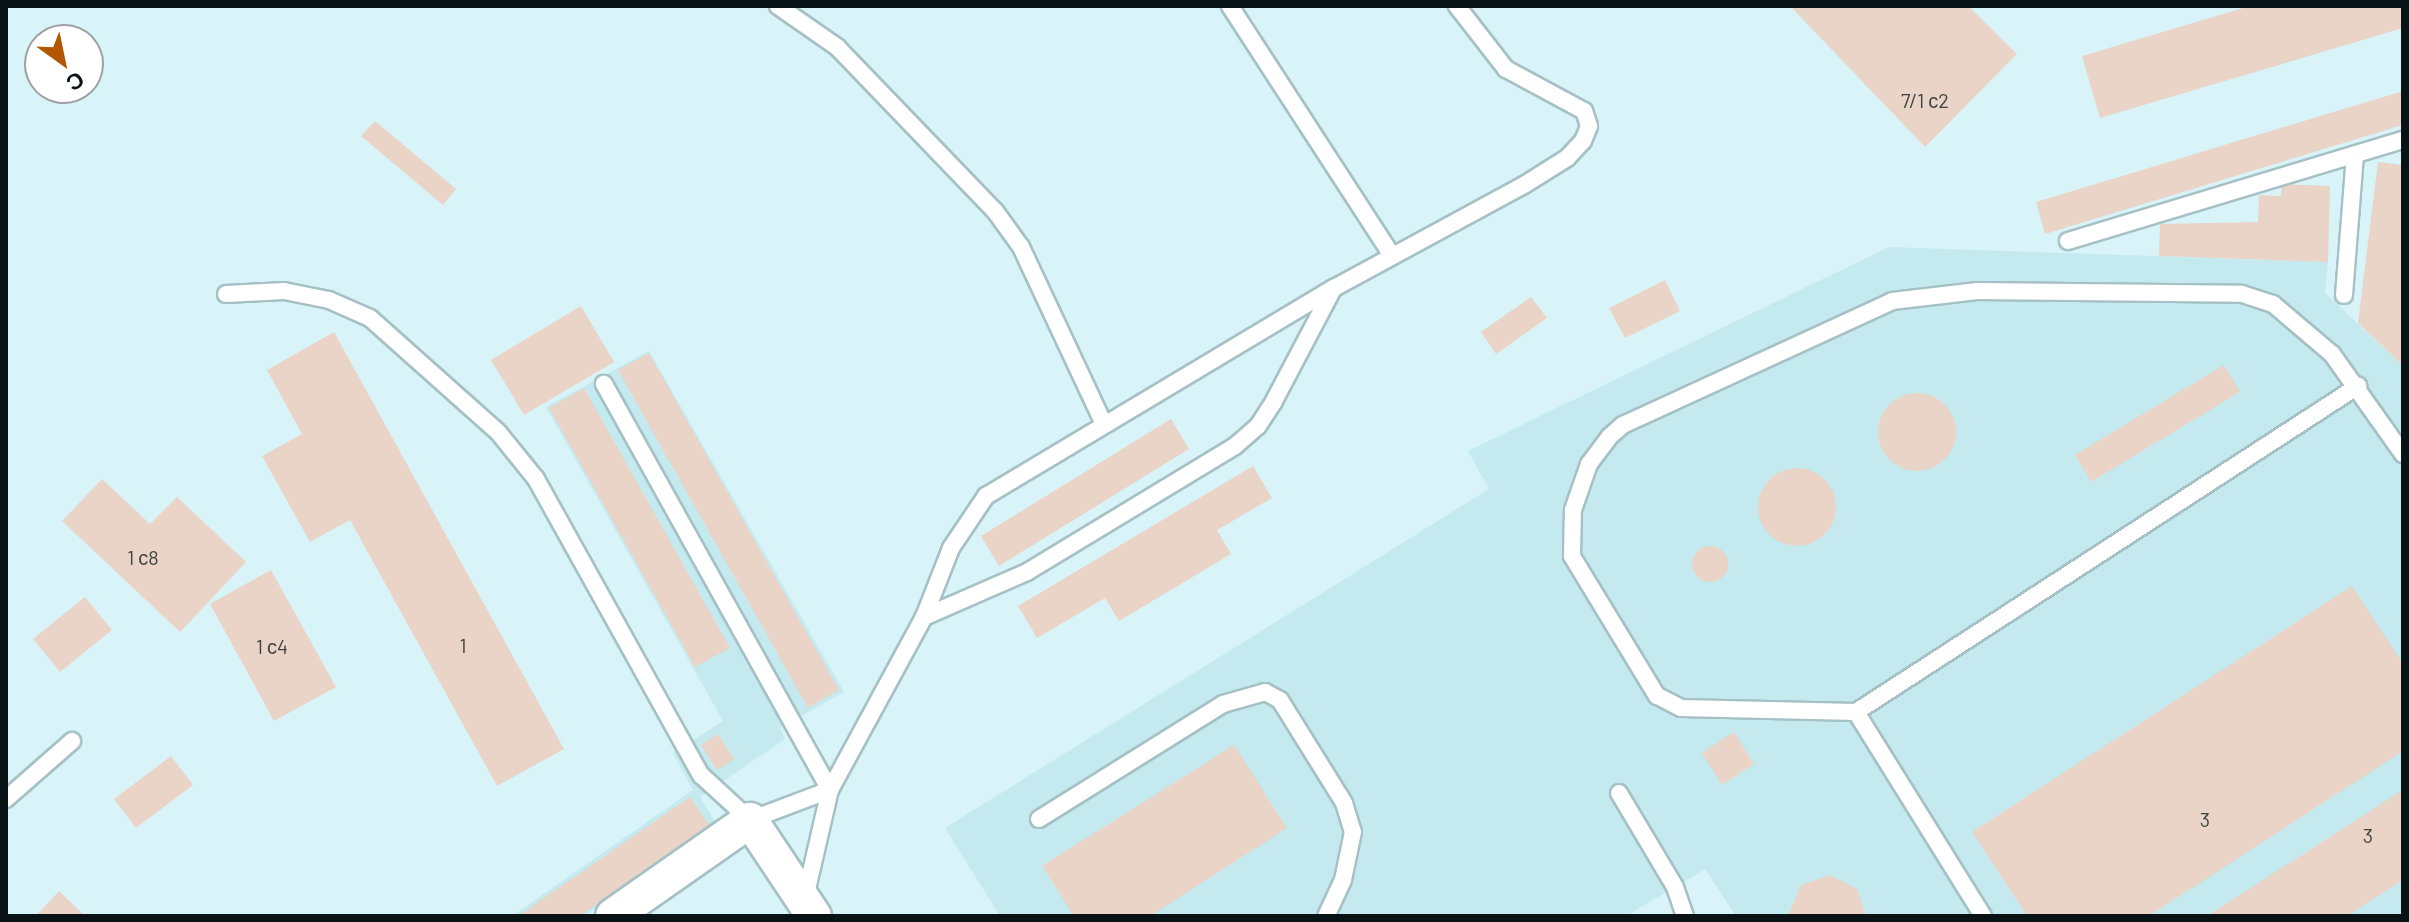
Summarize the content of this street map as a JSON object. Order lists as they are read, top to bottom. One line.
{"house_numbers":["7/1 с2","1 с8","1","1 с4","3","3"],"north":"bottom right"}
